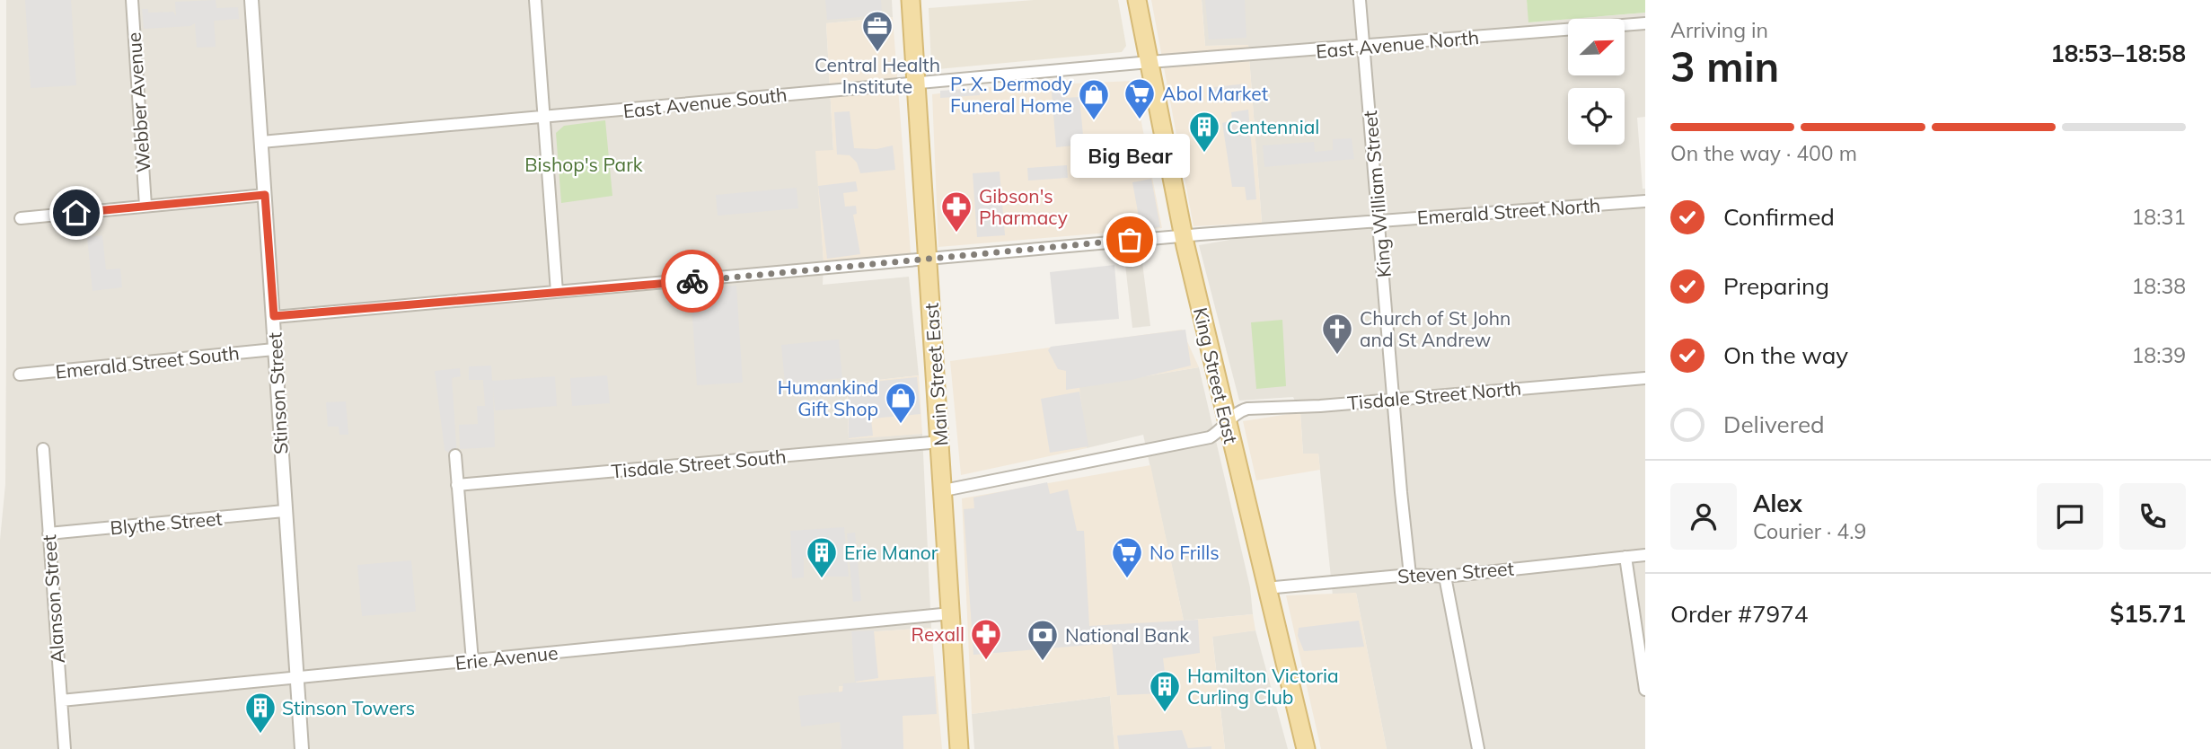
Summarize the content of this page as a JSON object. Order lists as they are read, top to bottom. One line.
{"streets":{"main road":["Main Street East","King Street East"],"street":["East Avenue North","Webber Avenue","East Avenue South","King William Street","Emerald Street North","Emerald Street South","Stinson Street","Tisdale Street North","Tisdale Street South","Blythe Street","Steven Street","Alanson Street","Erie Avenue"]},"crossings":[["East Avenue North","East Avenue South"],["East Avenue North","King William Street"],["East Avenue North","King Street East"],["East Avenue South","Main Street East"],["East Avenue South","King Street East"],["East Avenue South","Stinson Street"],["King William Street","Emerald Street North"],["King William Street","Tisdale Street North"],["King William Street","Steven Street"],["Emerald Street North","King Street East"],["Emerald Street South","Stinson Street"],["Main Street East","Tisdale Street South"],["Main Street East","Erie Avenue"],["King Street East","Tisdale Street North"],["King Street East","Steven Street"],["Stinson Street","Blythe Street"],["Stinson Street","Erie Avenue"],["Blythe Street","Alanson Street"],["Alanson Street","Erie Avenue"]],"parks":["Bishop's Park"],"places":{"office":["Central Health Institute"],"supermarket":["Abol Market","No Frills"],"shop":["P. X. Dermody Funeral Home","Humankind Gift Shop"],"building":["Centennial","Erie Manor","Hamilton Victoria Curling Club","Stinson Towers"],"pharmacy":["Gibson's Pharmacy","Rexall"],"other":["Big Bear"],"church":["Church of St John and St Andrew"],"bank":["National Bank"]},"north":"top right","page":{"heading":["3 min","Arriving in","18:53–18:58"],"panel":["Alex","Courier · 4.9","Order #7974","$15.71"],"bar":"On the way · 400 m","bubble":"Big Bear","list":[["Confirmed","18:31"],["Preparing","18:38"],["On the way","18:39"],"Delivered"]}}
